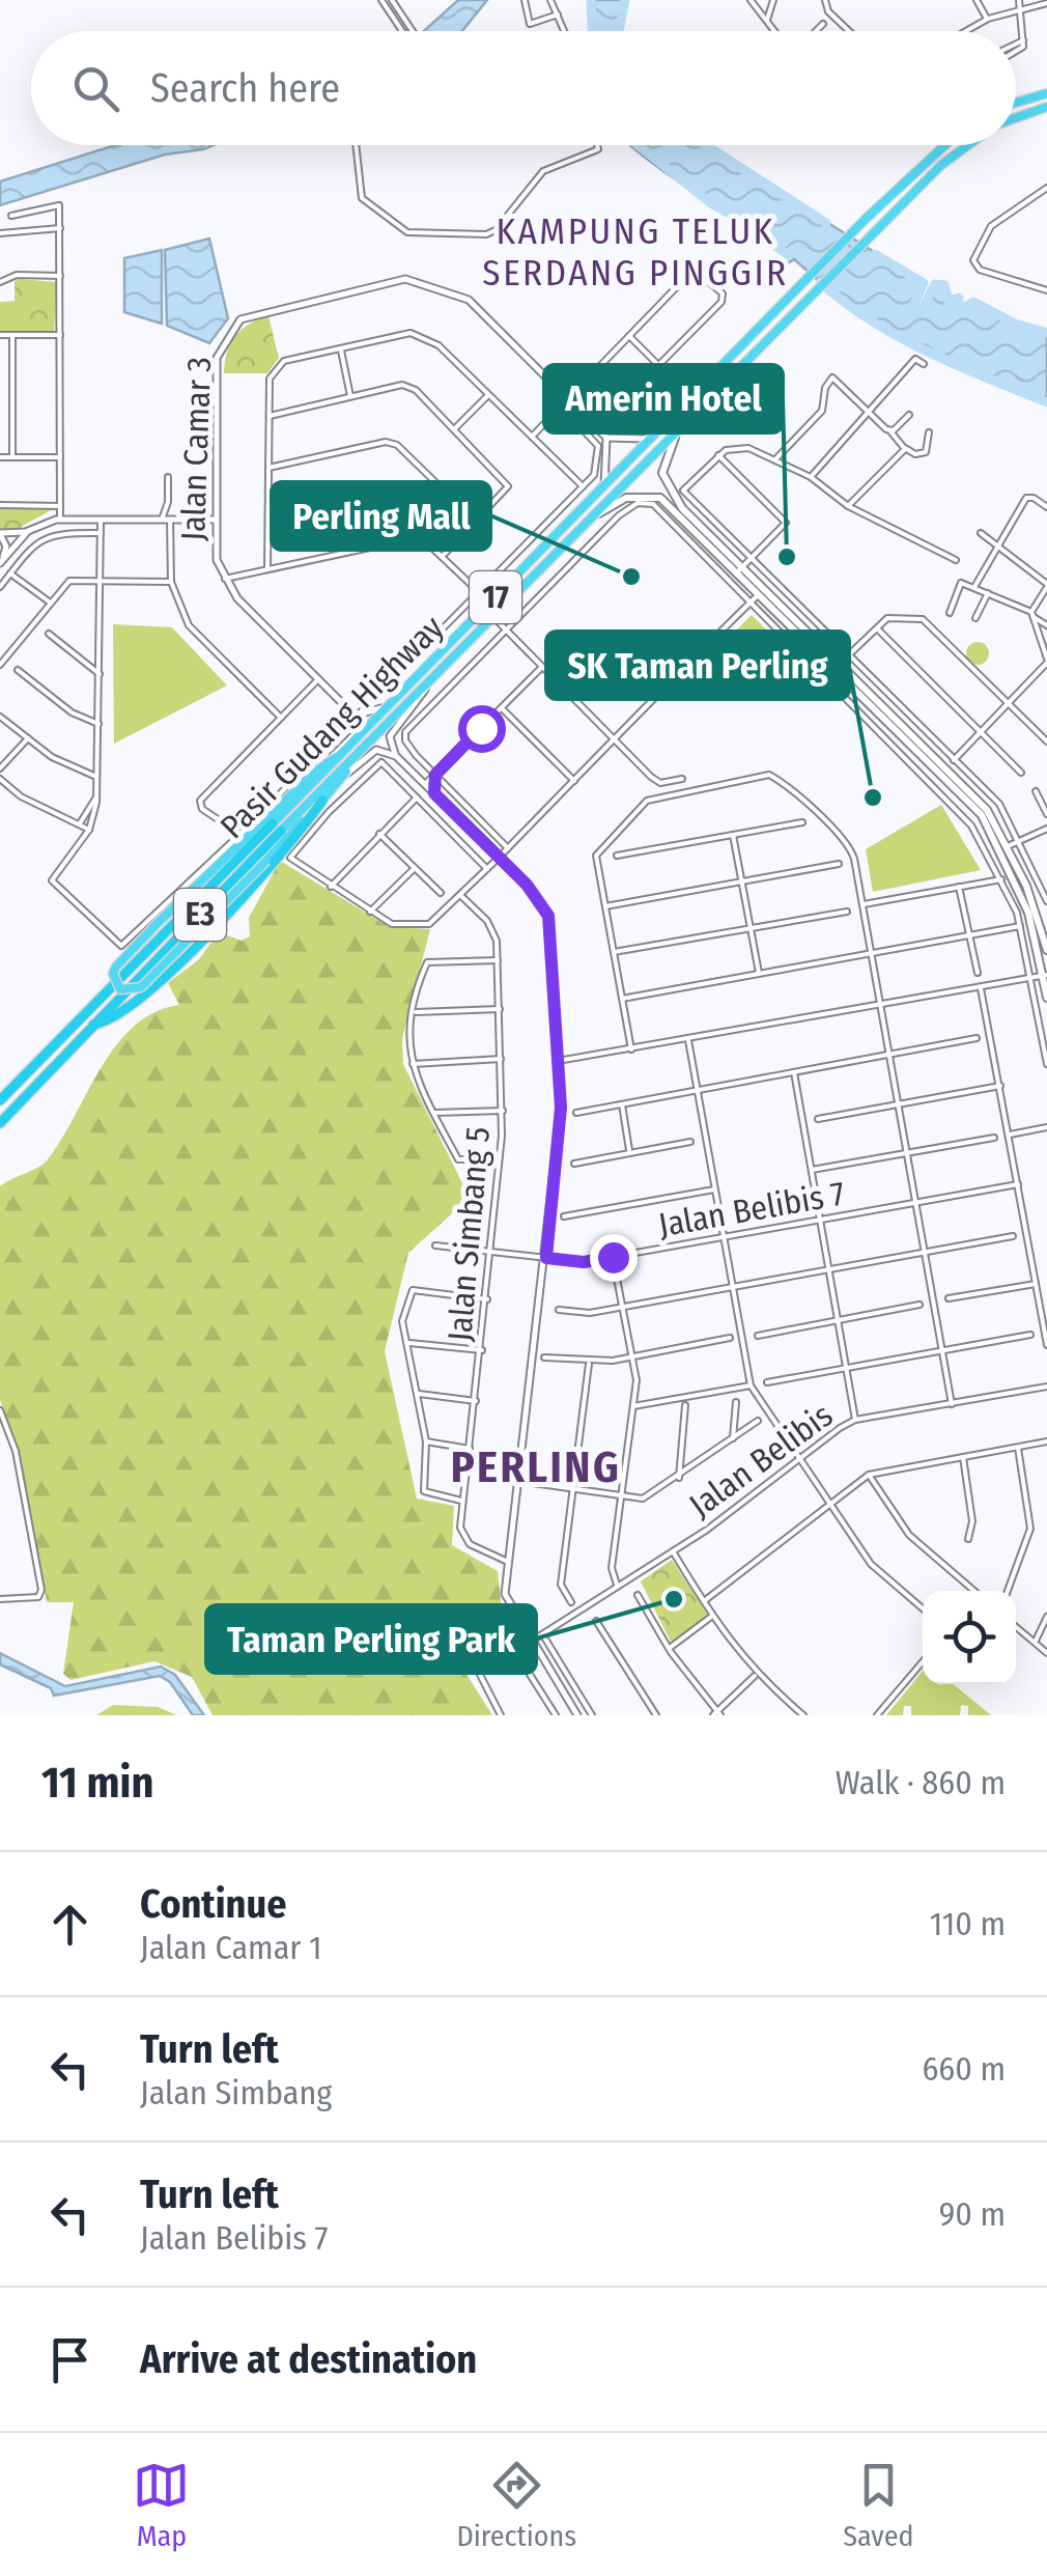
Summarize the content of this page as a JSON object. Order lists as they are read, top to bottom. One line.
{"streets":{"highway":["17","Pasir Gudang Highway","E3"],"street":["Jalan Camar 3","Jalan Belibis 7","Jalan Simbang 5","Jalan Belibis"]},"crossings":[["Jalan Belibis 7","Jalan Simbang 5"]],"districts":["KAMPUNG TELUK SERDANG PINGGIR","PERLING"],"places":["Amerin Hotel","Perling Mall","SK Taman Perling","Taman Perling Park"],"page":{"search":"Search here","heading":["11 min","Walk · 860 m"],"list":[["Continue","Jalan Camar 1","110 m"],["Turn left","Jalan Simbang","660 m"],["Turn left","Jalan Belibis 7","90 m"],"Arrive at destination"],"nav":["Map","Directions","Saved"]}}
